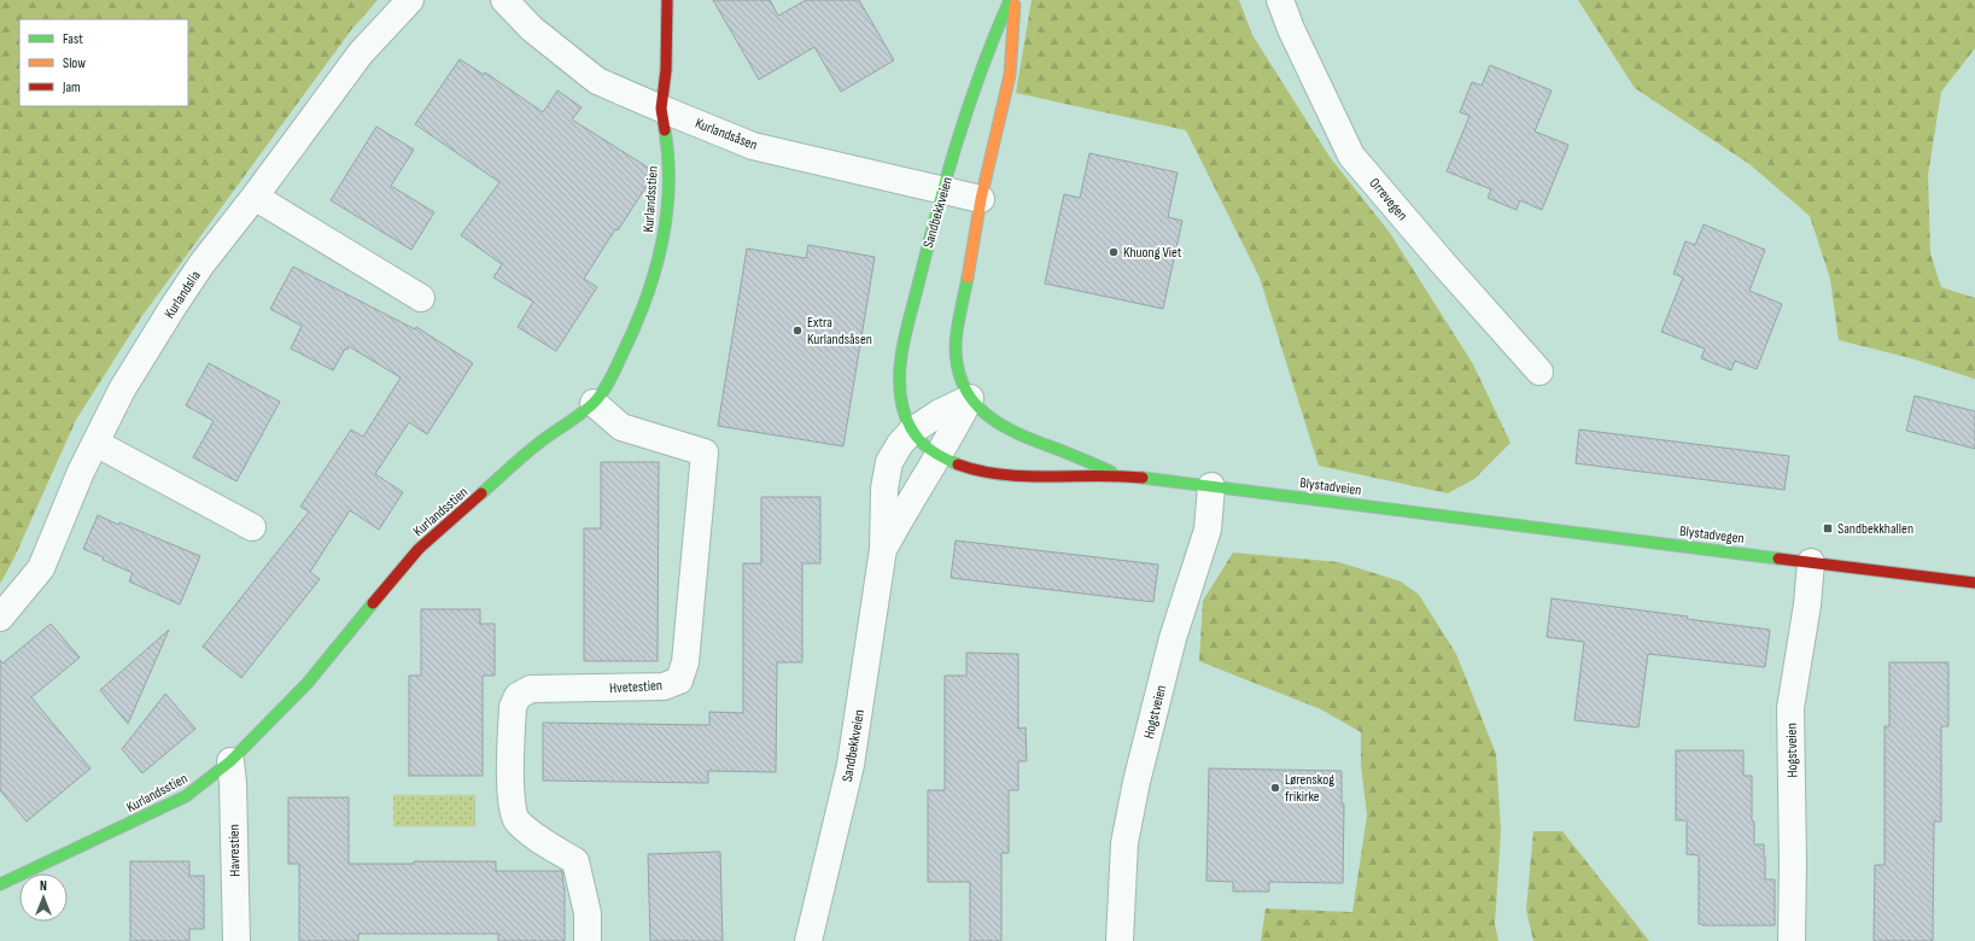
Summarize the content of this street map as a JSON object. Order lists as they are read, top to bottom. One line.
{"streets":{"main road":["Kurlandsstien","Sandbekkveien","Blystadveien","Blystadvegen"],"street":["Kurlandsåsen","Orrevegen","Kurlandslia","Hvetestien","Hogstveien","Havrestien"]},"crossings":[["Kurlandsåsen","Kurlandsstien"],["Kurlandsåsen","Sandbekkveien"],["Kurlandsstien","Hvetestien"],["Kurlandsstien","Havrestien"],["Sandbekkveien","Blystadveien"],["Sandbekkveien","Hogstveien"],["Blystadveien","Blystadvegen"],["Blystadveien","Hogstveien"],["Blystadvegen","Hogstveien"]],"places":{"other":["Khuong Viet","Extra Kurlandsåsen","Lørenskog frikirke"],"transit":["Sandbekkhallen"]},"legend":["Fast","Slow","Jam"],"north":"top"}
